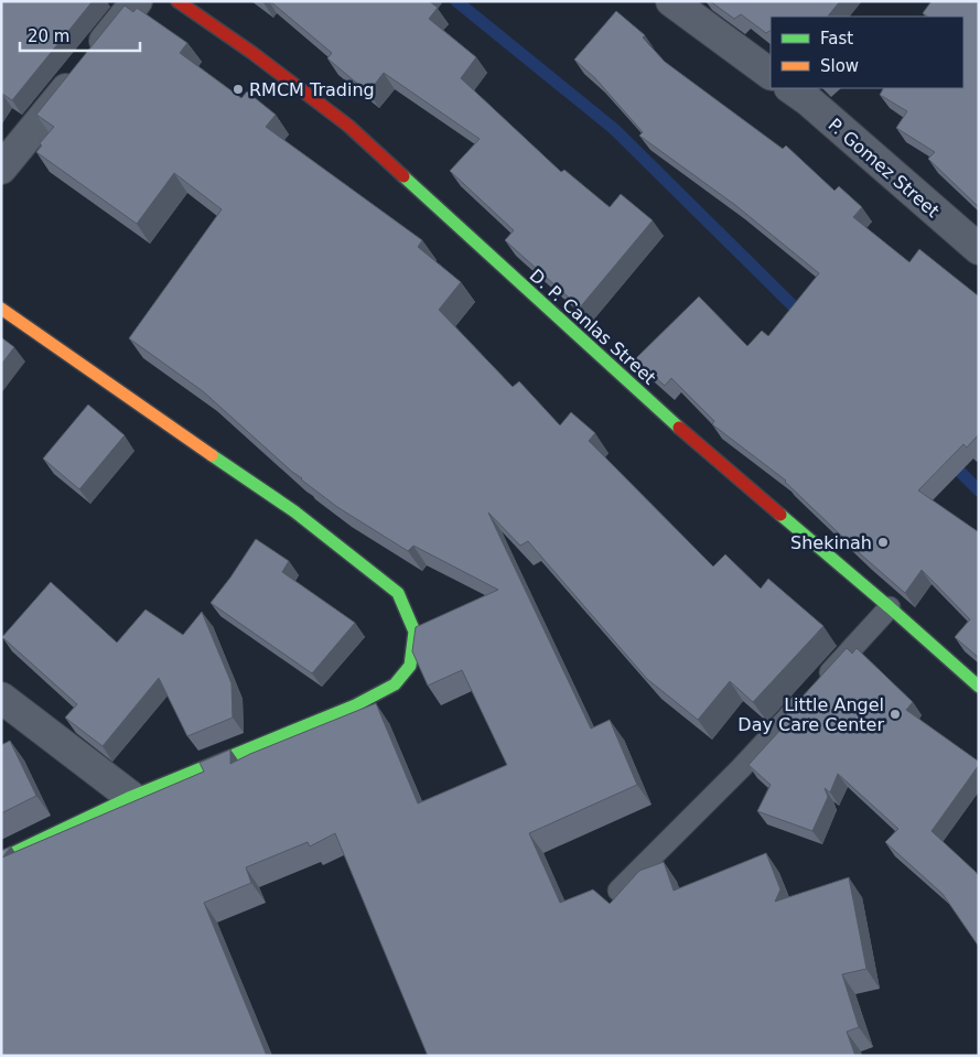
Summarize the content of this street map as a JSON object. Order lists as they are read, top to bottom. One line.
{"streets":{"main road":["D. P. Canlas Street"],"street":["P. Gomez Street"]},"places":["RMCM Trading","Shekinah","Little Angel Day Care Center"],"legend":["Fast","Slow"],"scale_bar":"20 m"}
